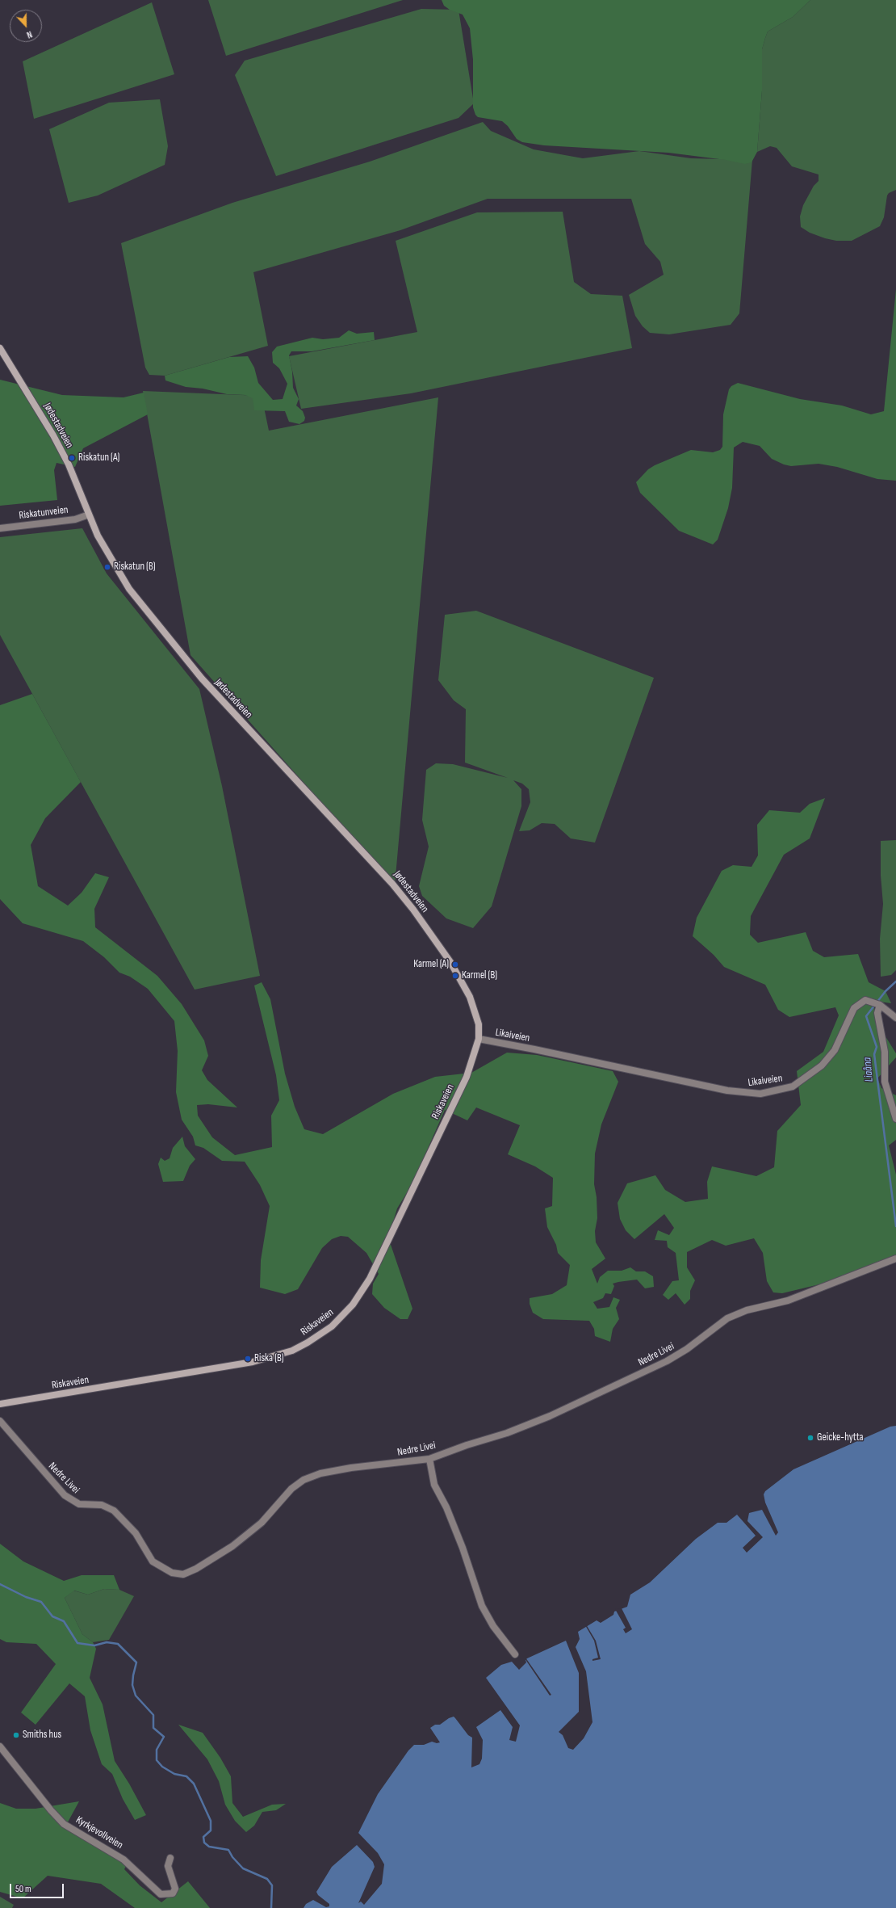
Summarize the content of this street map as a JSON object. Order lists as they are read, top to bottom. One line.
{"streets":{"main road":["Jødestadveien","Riskaveien"],"street":["Riskatunveien","Likaiveien","Nedre Livei","Kyrkjevollveien"]},"crossings":[["Jødestadveien","Riskatunveien"],["Jødestadveien","Likaiveien"],["Jødestadveien","Riskaveien"],["Likaiveien","Riskaveien"]],"water":["Liaåna"],"places":["Riskatun (A)","Riskatun (B)","Karmel (A)","Karmel (B)","Riska (B)","Geicke-hytta","Smiths hus"],"scale_bar":"50 m","north":"bottom"}
